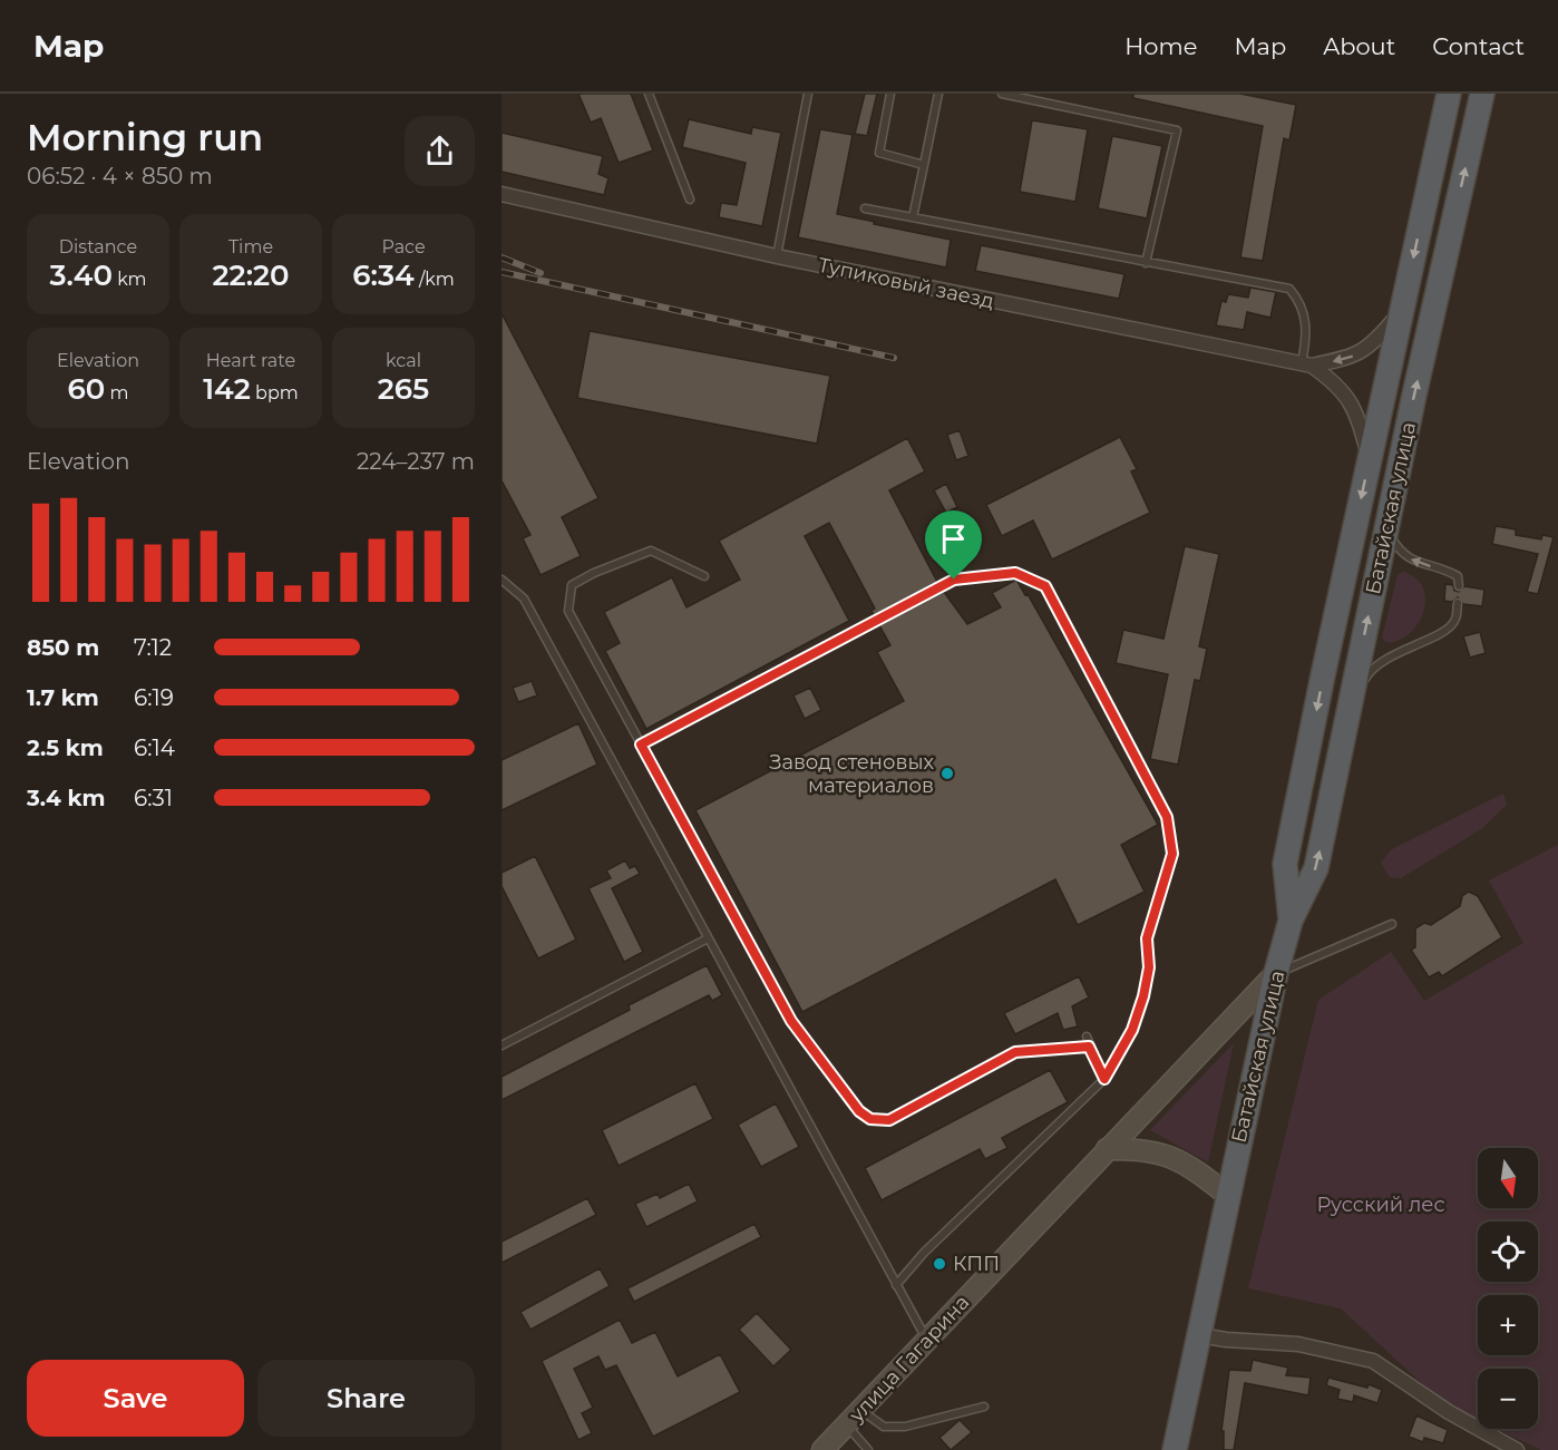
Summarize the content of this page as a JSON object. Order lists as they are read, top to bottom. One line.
{"streets":{"highway":["Батайская улица"],"main road":["улица Гагарина"],"street":["Тупиковый заезд"]},"crossings":[["Батайская улица","улица Гагарина"]],"parks":["Русский лес"],"places":["Завод стеновых материалов","КПП"],"north":"bottom","page":{"header":"Map","nav":["Home","Map","About","Contact"],"heading":["Morning run","06:52 · 4 × 850 m"],"stats":[["Distance","3.40 km"],["Time","22:20"],["Pace","6:34 /km"],["Elevation","60 m"],["Heart rate","142 bpm"],["kcal","265"]],"chart":["Elevation","224–237 m"],"list":[{"name":"850 m","note":"7:12"},{"name":"1.7 km","note":"6:19"},{"name":"2.5 km","note":"6:14"},{"name":"3.4 km","note":"6:31"}],"map_buttons":["+","−"],"buttons":["Save","Share"]}}
